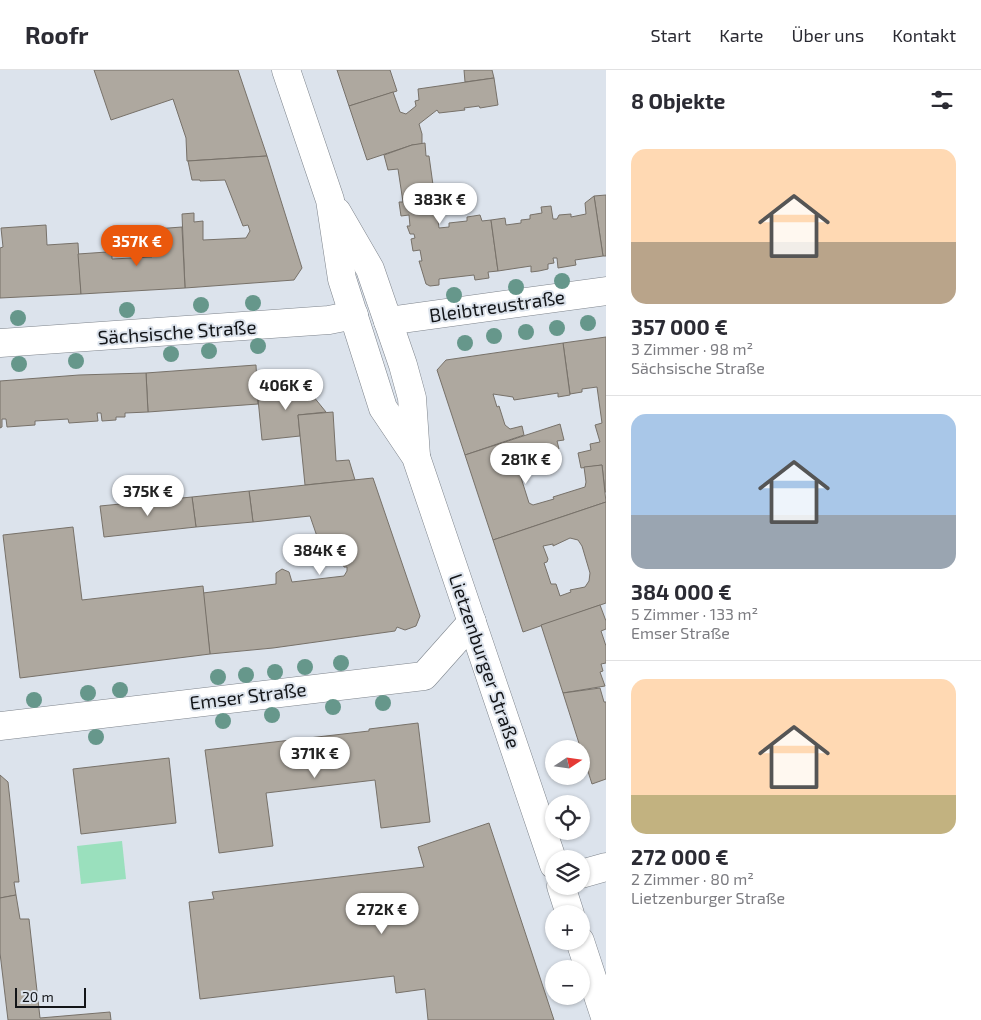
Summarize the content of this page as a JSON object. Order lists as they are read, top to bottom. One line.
{"streets":{"main road":["Bleibtreustraße","Sächsische Straße","Lietzenburger Straße","Emser Straße"]},"crossings":[["Bleibtreustraße","Lietzenburger Straße"],["Sächsische Straße","Lietzenburger Straße"],["Lietzenburger Straße","Emser Straße"]],"scale_bar":"20 m","north":"right","page":{"header":"Roofr","nav":["Start","Karte","Über uns","Kontakt"],"heading":"8 Objekte","list":[{"name":"357 000 €","note":"3 Zimmer · 98 m² · Sächsische Straße"},{"name":"384 000 €","note":"5 Zimmer · 133 m² · Emser Straße"},{"name":"272 000 €","note":"2 Zimmer · 80 m² · Lietzenburger Straße"}],"price":["383K €","357K €","406K €","281K €","375K €","384K €","371K €","272K €"],"map_buttons":["+","−"],"scale":"20 m"}}
